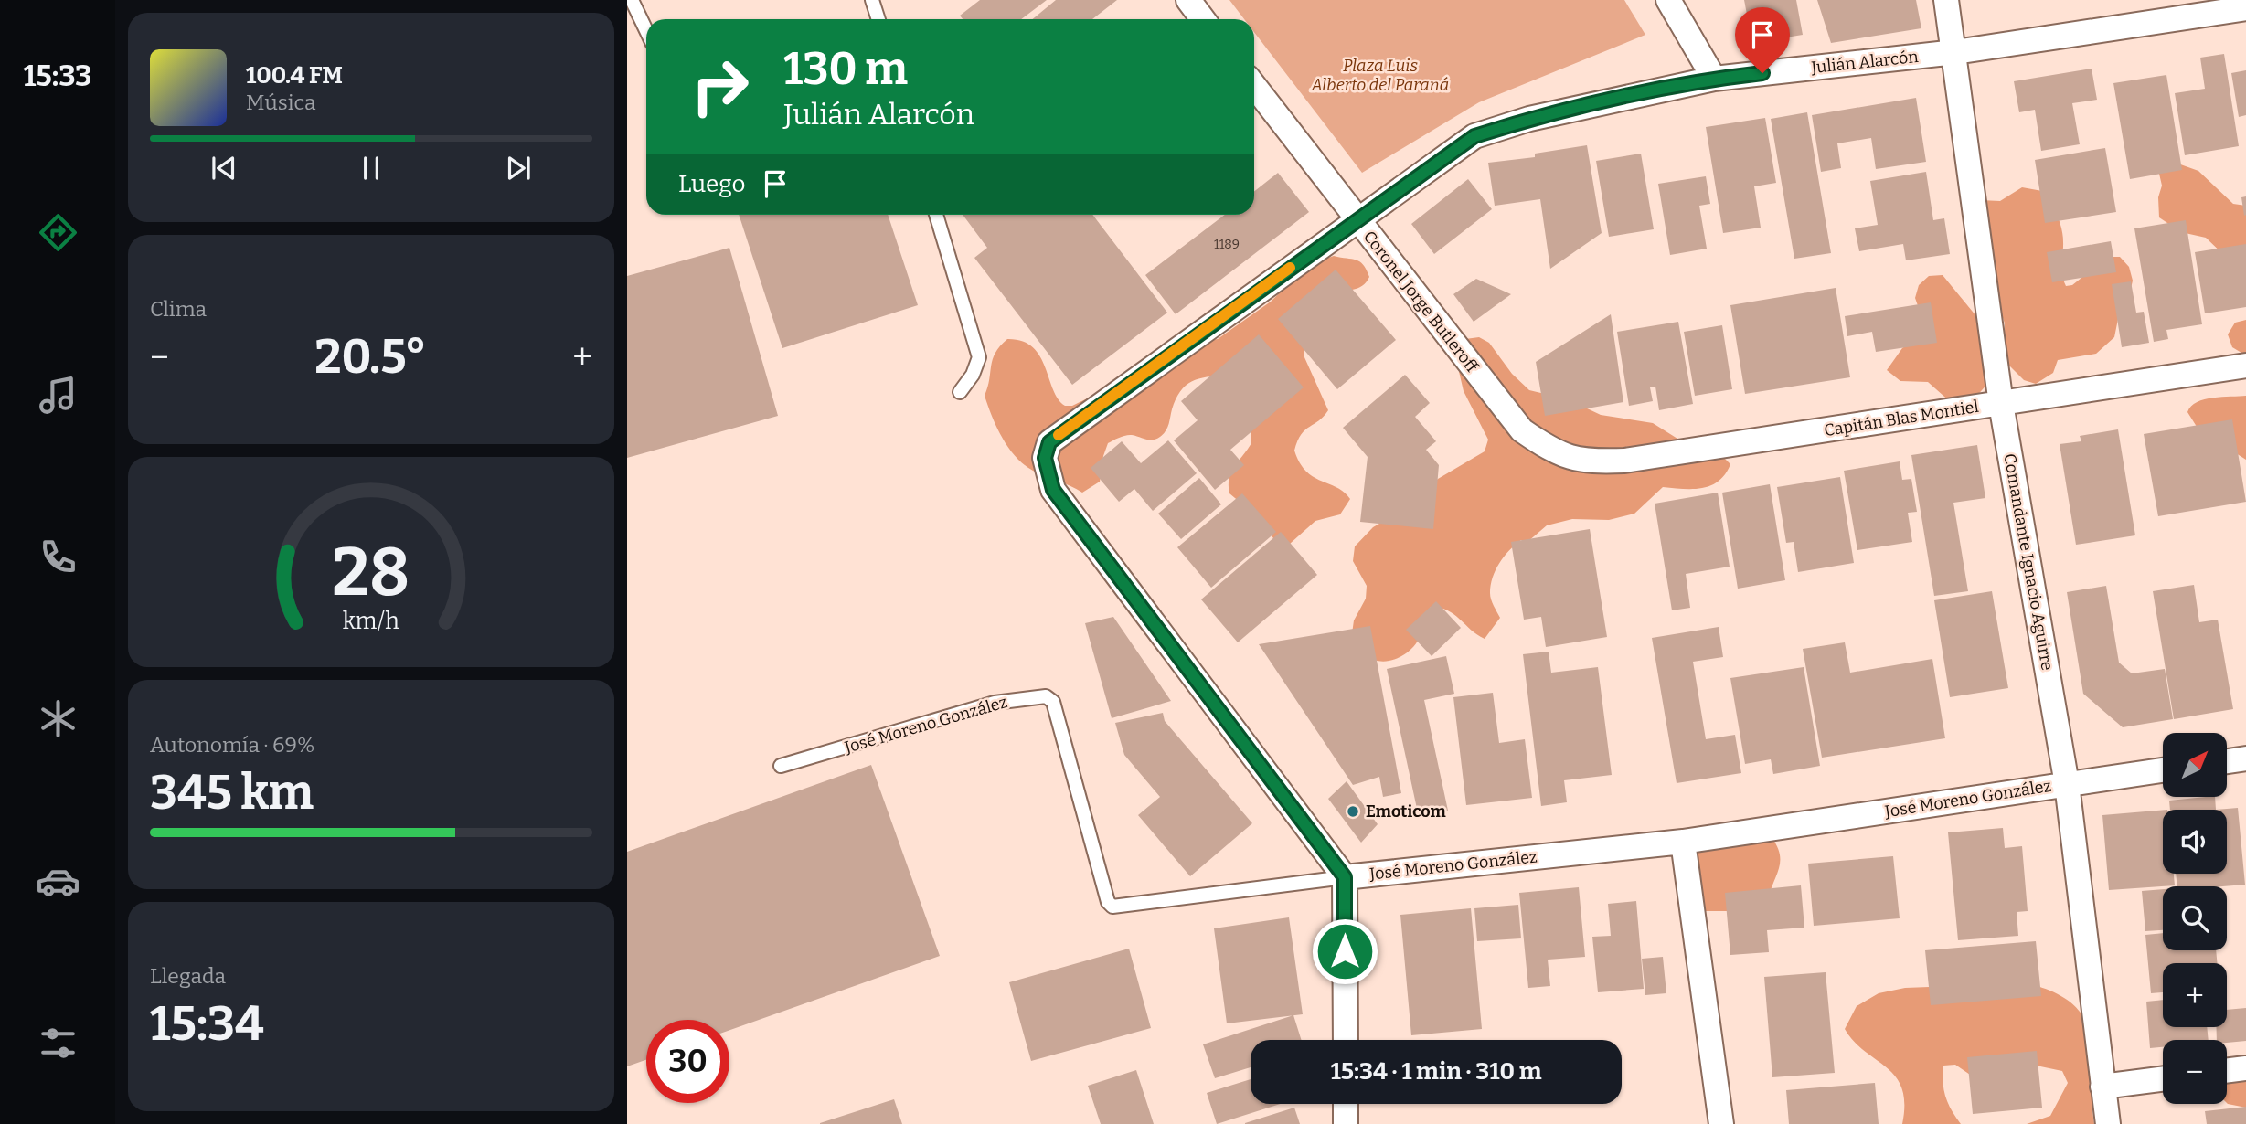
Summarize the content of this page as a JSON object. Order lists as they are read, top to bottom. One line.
{"streets":{"street":["Julián Alarcón","Coronel Jorge Butleroff","Capitán Blas Montiel","Comandante Ignacio Aguirre","José Moreno González"]},"crossings":[["Julián Alarcón","Coronel Jorge Butleroff"],["Julián Alarcón","Comandante Ignacio Aguirre"],["Julián Alarcón","José Moreno González"],["Coronel Jorge Butleroff","Capitán Blas Montiel"],["Capitán Blas Montiel","Comandante Ignacio Aguirre"],["Comandante Ignacio Aguirre","José Moreno González"]],"parks":["Plaza Luis Alberto del Paraná"],"places":["Emoticom"],"house_numbers":["1189"],"north":"top right","page":{"tabs":"15:33","turn":["130 m","Julián Alarcón"],"song":["100.4 FM","Música"],"then":"Luego","tile":["Clima",["Autonomía · 69%","345 km"],["Llegada","15:34"]],"heat":["−","20.5°","+"],"map_buttons":["+","−"],"limit":"30","trip":"15:34 · 1 min · 310 m","gauge":["28","km/h"]}}
